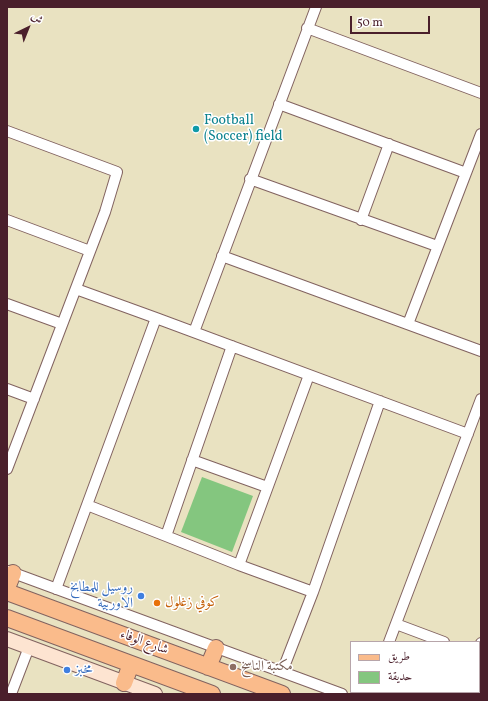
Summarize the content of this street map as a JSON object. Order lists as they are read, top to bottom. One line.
{"streets":{"main road":["شارع الوفاء"]},"places":["Football (Soccer) field","روسيل للمطابخ الاوربية","كوفي زغلول","مكتبة الناسخ","مخبز"],"legend":["طريق","حديقة"],"scale_bar":"50 m","north":"top right"}
